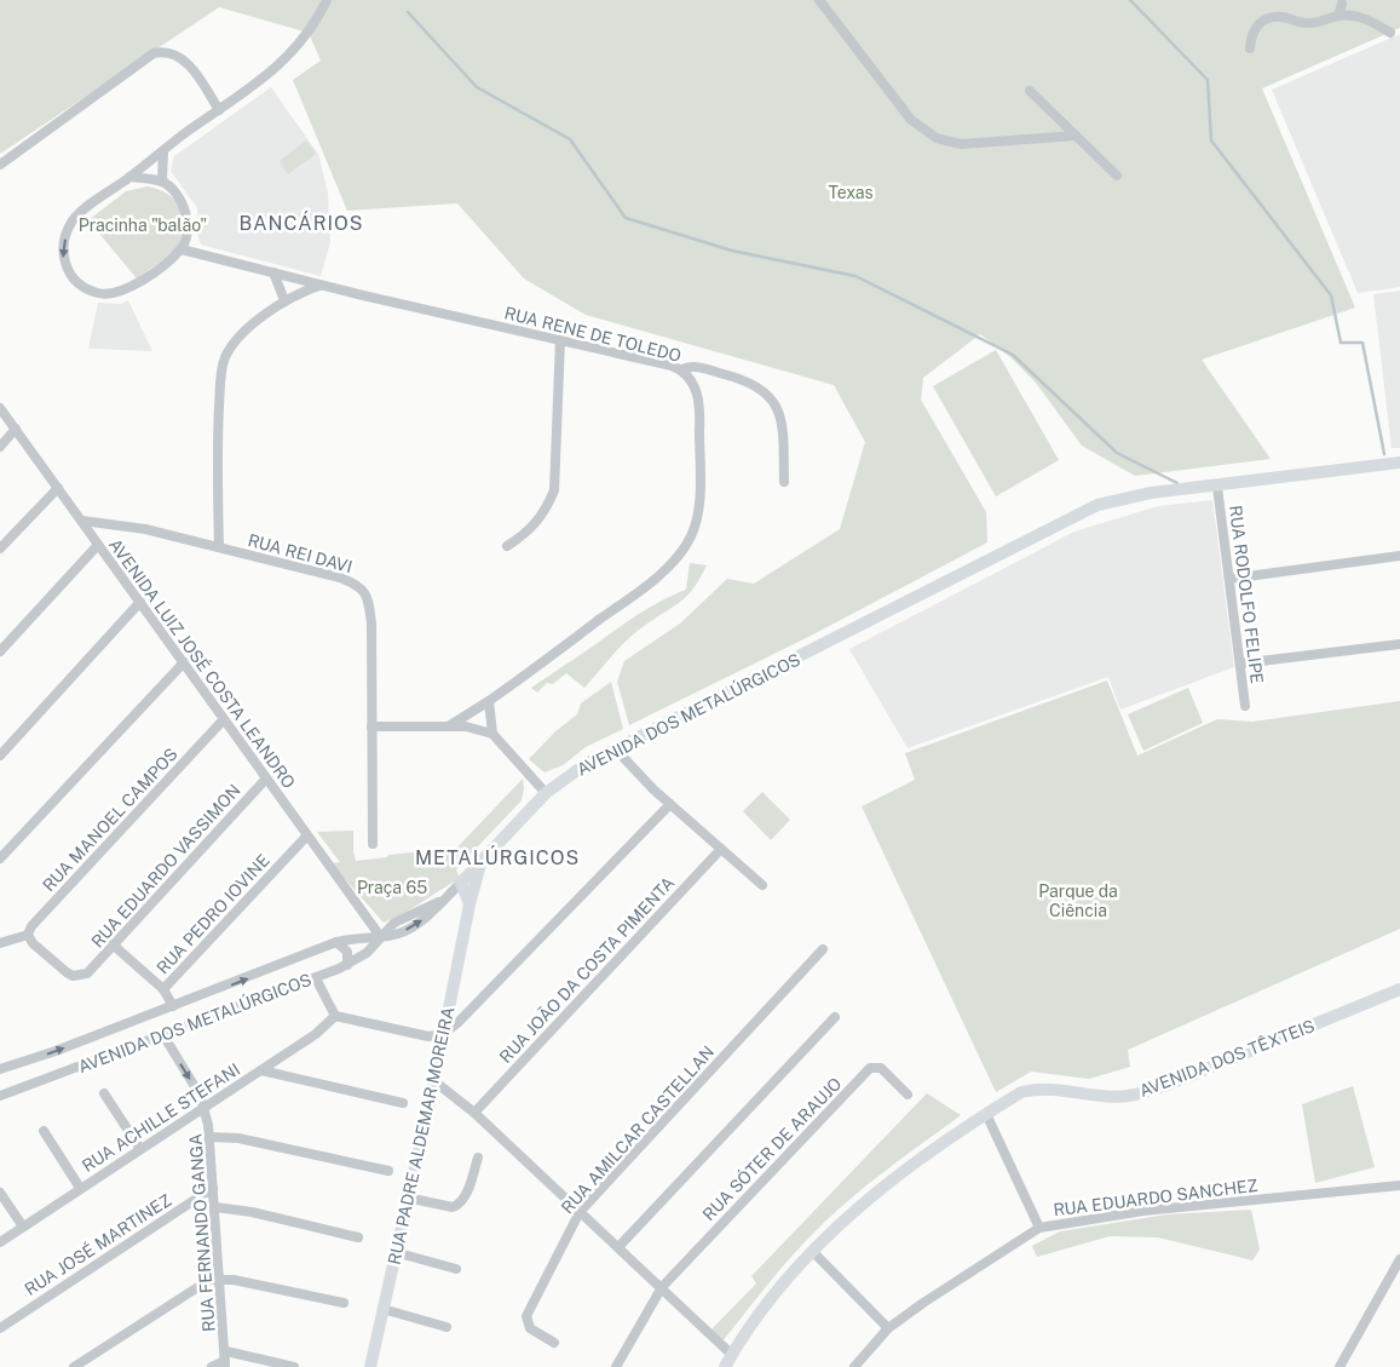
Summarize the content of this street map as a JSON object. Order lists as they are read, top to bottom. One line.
{"streets":{"main road":["AVENIDA DOS METALÚRGICOS","AVENIDA DOS TÊXTEIS","RUA PADRE ALDEMAR MOREIRA"],"street":["RUA RENE DE TOLEDO","RUA REI DAVI","RUA RODOLFO FELIPE","AVENIDA LUIZ JOSÉ COSTA LEANDRO","RUA MANOEL CAMPOS","RUA EDUARDO VASSIMON","RUA PEDRO IOVINE","RUA JOÃO DA COSTA PIMENTA","RUA ACHILLE STEFANI","RUA AMILCAR CASTELLAN","RUA SÓTER DE ARAUJO","RUA EDUARDO SANCHEZ","RUA FERNANDO GANGA","RUA JOSÉ MARTINEZ"]},"crossings":[["RUA REI DAVI","AVENIDA LUIZ JOSÉ COSTA LEANDRO"],["RUA RODOLFO FELIPE","AVENIDA DOS METALÚRGICOS"],["AVENIDA LUIZ JOSÉ COSTA LEANDRO","AVENIDA DOS METALÚRGICOS"],["AVENIDA LUIZ JOSÉ COSTA LEANDRO","RUA MANOEL CAMPOS"],["AVENIDA LUIZ JOSÉ COSTA LEANDRO","RUA EDUARDO VASSIMON"],["AVENIDA LUIZ JOSÉ COSTA LEANDRO","RUA PEDRO IOVINE"],["AVENIDA DOS METALÚRGICOS","RUA PADRE ALDEMAR MOREIRA"],["AVENIDA DOS METALÚRGICOS","RUA FERNANDO GANGA"],["RUA MANOEL CAMPOS","RUA EDUARDO VASSIMON"],["RUA EDUARDO VASSIMON","RUA PEDRO IOVINE"],["RUA ACHILLE STEFANI","RUA FERNANDO GANGA"],["RUA FERNANDO GANGA","RUA JOSÉ MARTINEZ"]],"districts":["BANCÁRIOS","METALÚRGICOS"],"parks":["Texas","Pracinha \"balão\"","Praça 65","Parque da Ciência"]}
